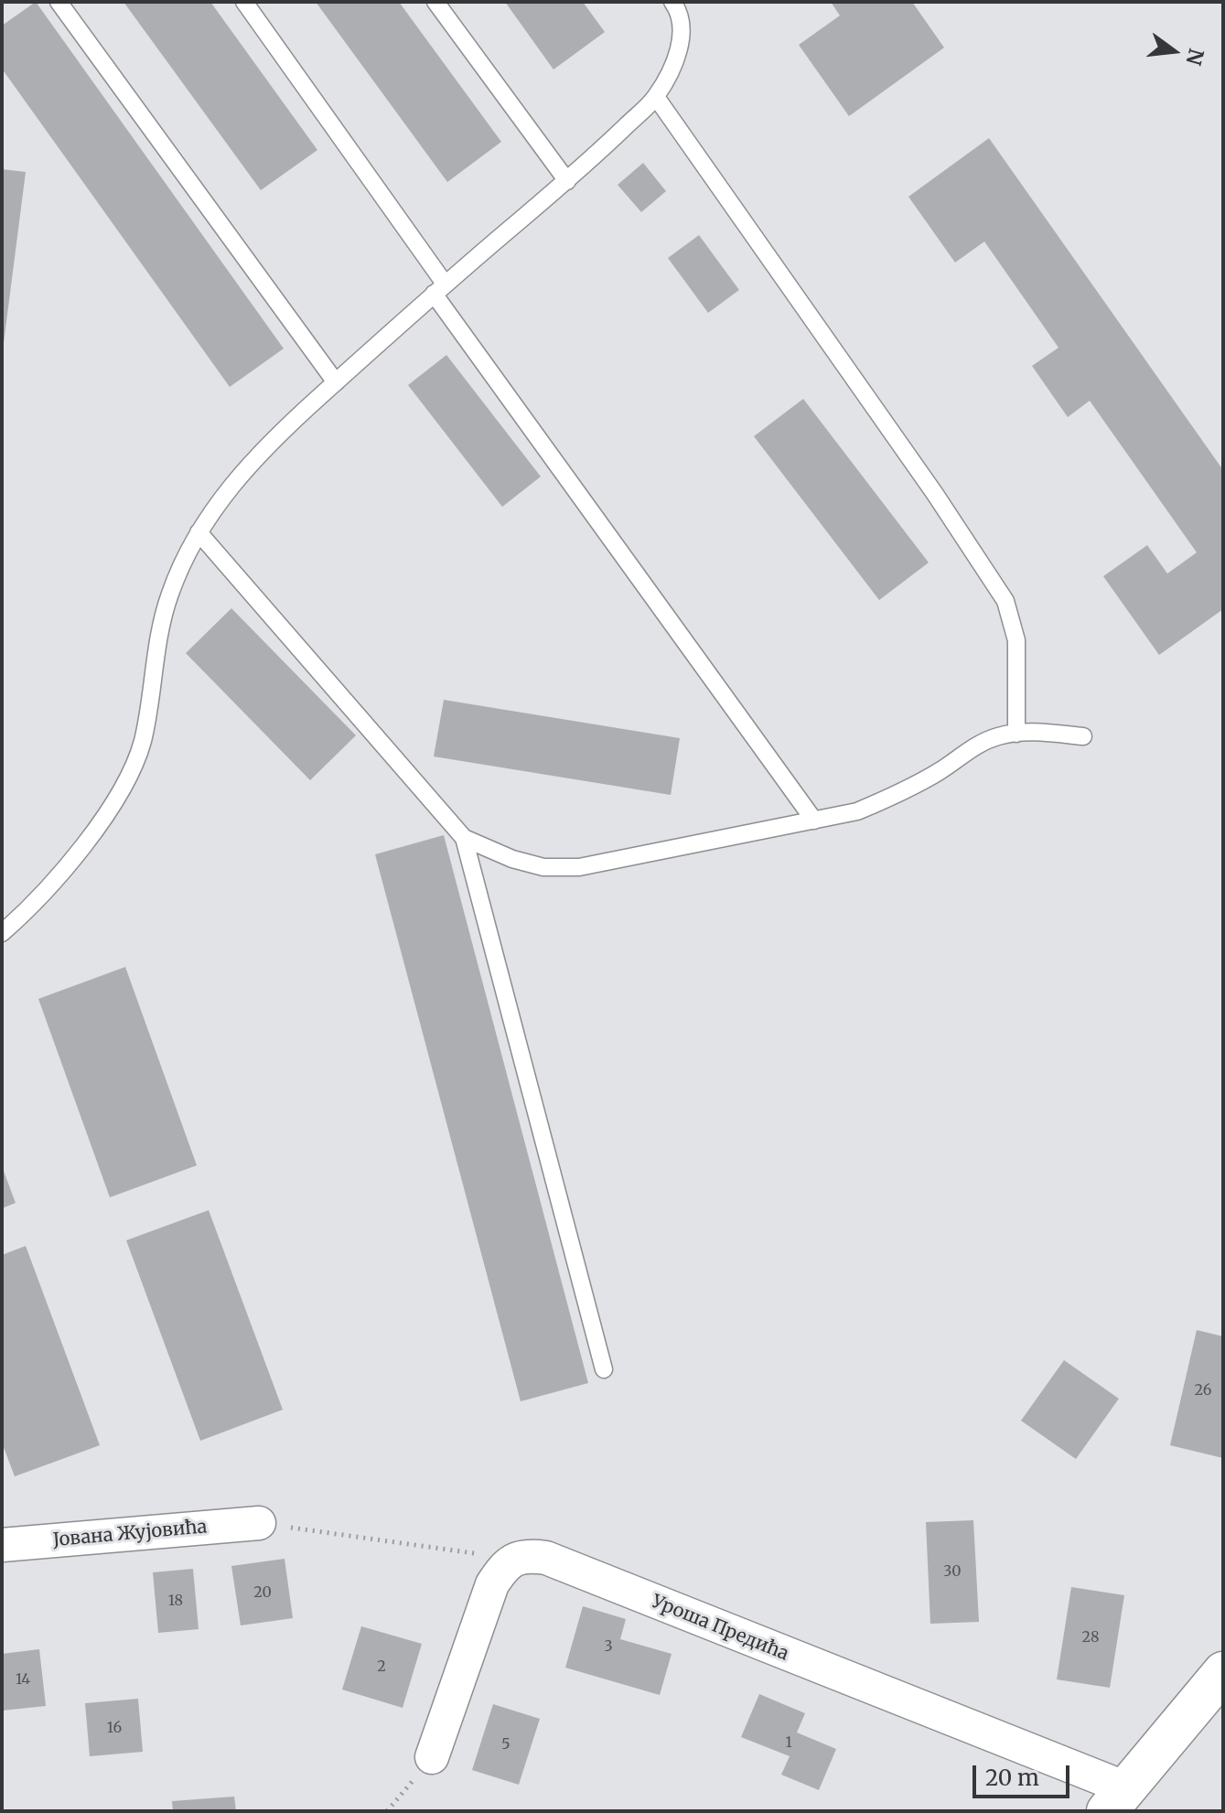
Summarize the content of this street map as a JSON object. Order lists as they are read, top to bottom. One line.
{"streets":{"street":["Јована Жујовића","Уроша Предића"]},"house_numbers":["26","30","20","18","28","3","2","14","16","1","5"],"scale_bar":"20 m","north":"right"}
